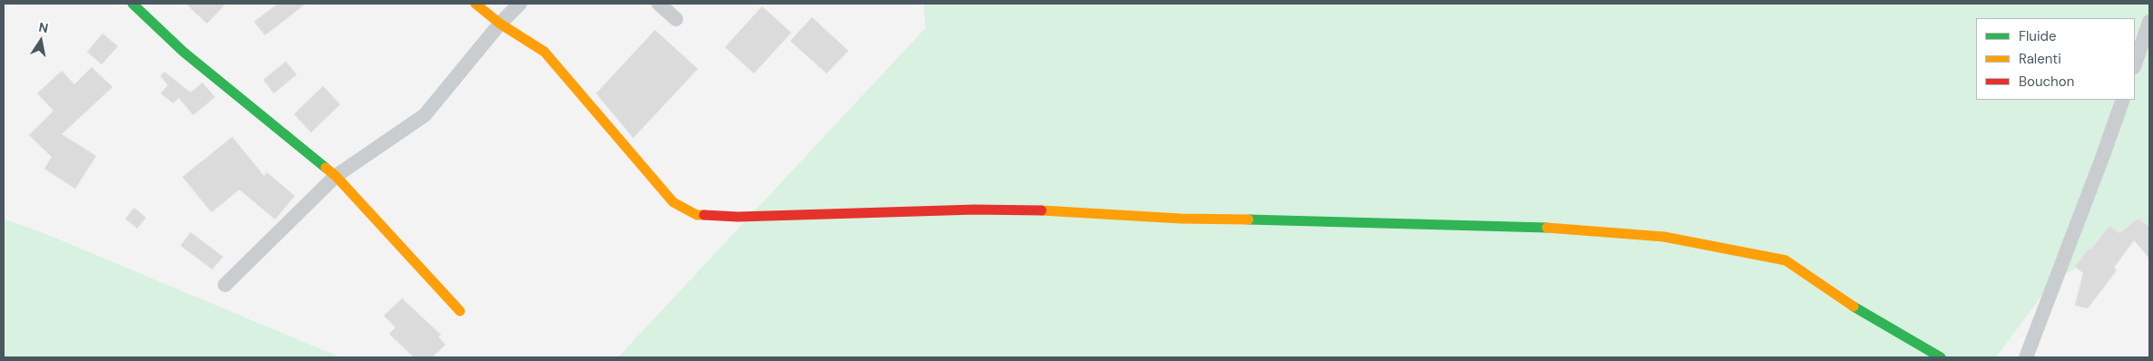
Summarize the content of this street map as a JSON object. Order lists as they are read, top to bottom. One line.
{"legend":["Fluide","Ralenti","Bouchon"],"north":"top"}
